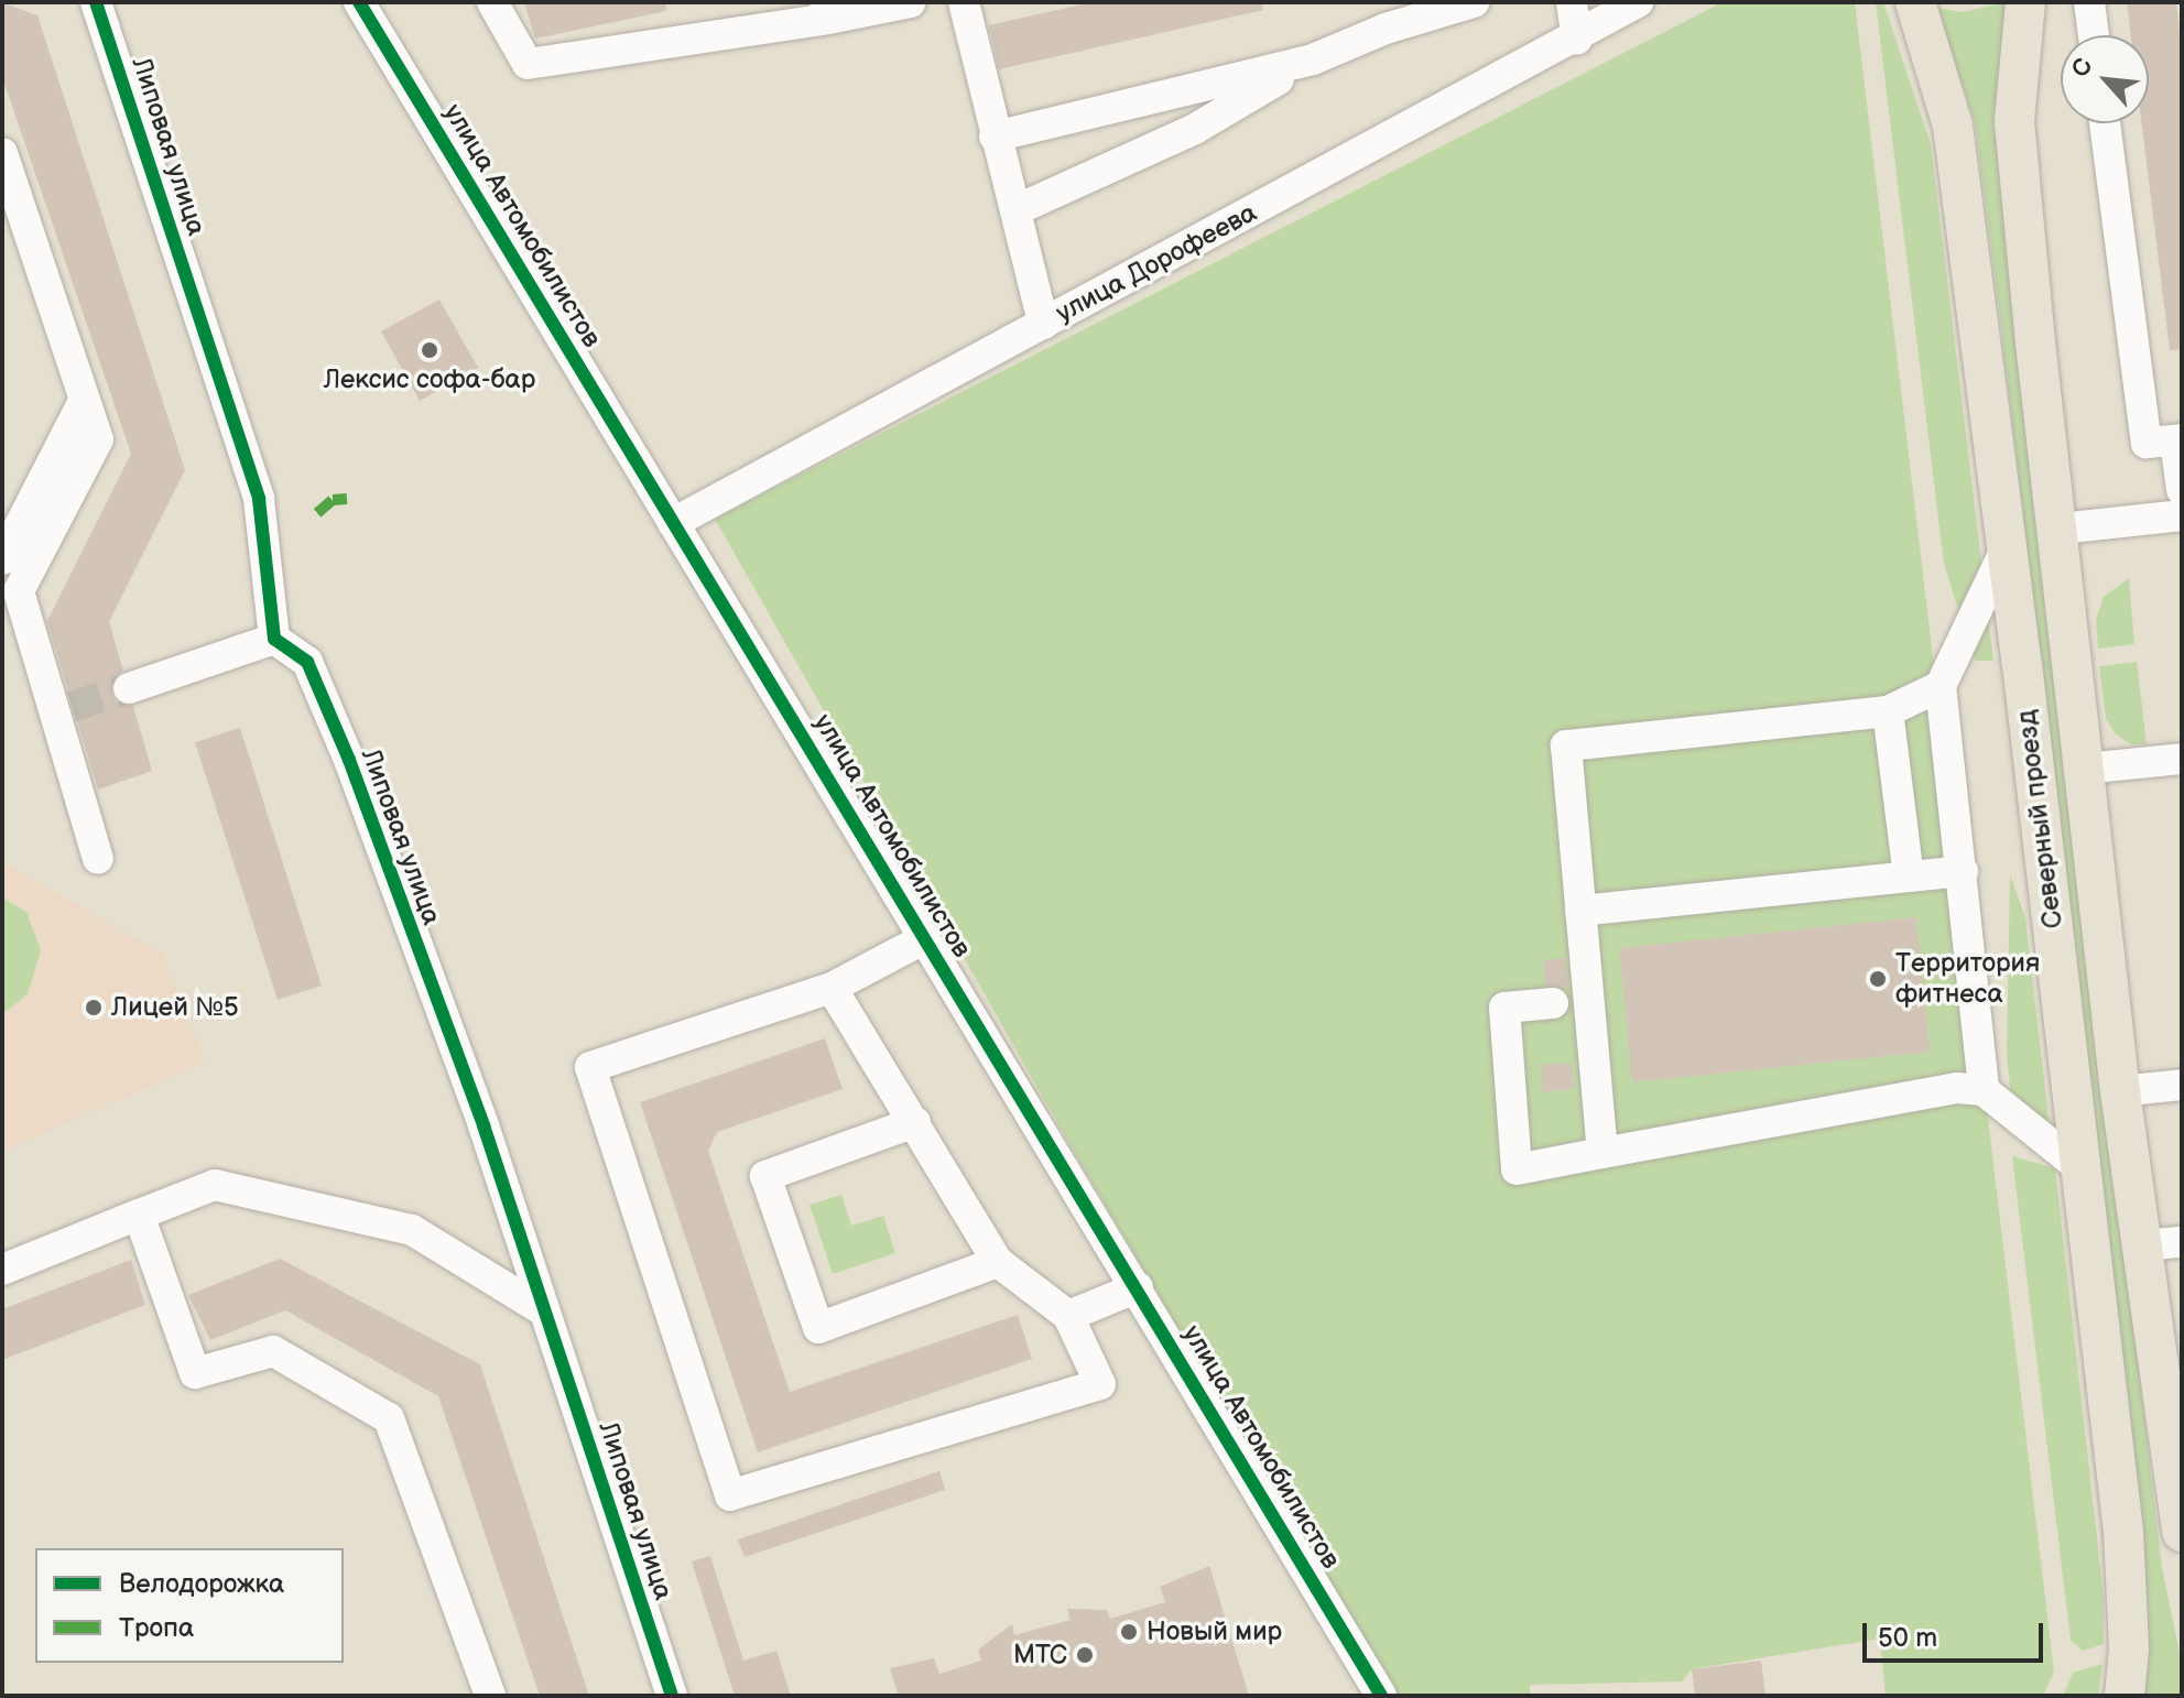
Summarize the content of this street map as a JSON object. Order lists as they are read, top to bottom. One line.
{"streets":{"main road":["Северный проезд"],"street":["Липовая улица","улица Автомобилистов","улица Дорофеева"]},"crossings":[["улица Автомобилистов","улица Дорофеева"]],"places":["Лексис софа-бар","Территория фитнеса","Лицей №5","Новый мир","МТС"],"legend":["Велодорожка","Тропа"],"scale_bar":"50 m","north":"top left"}
